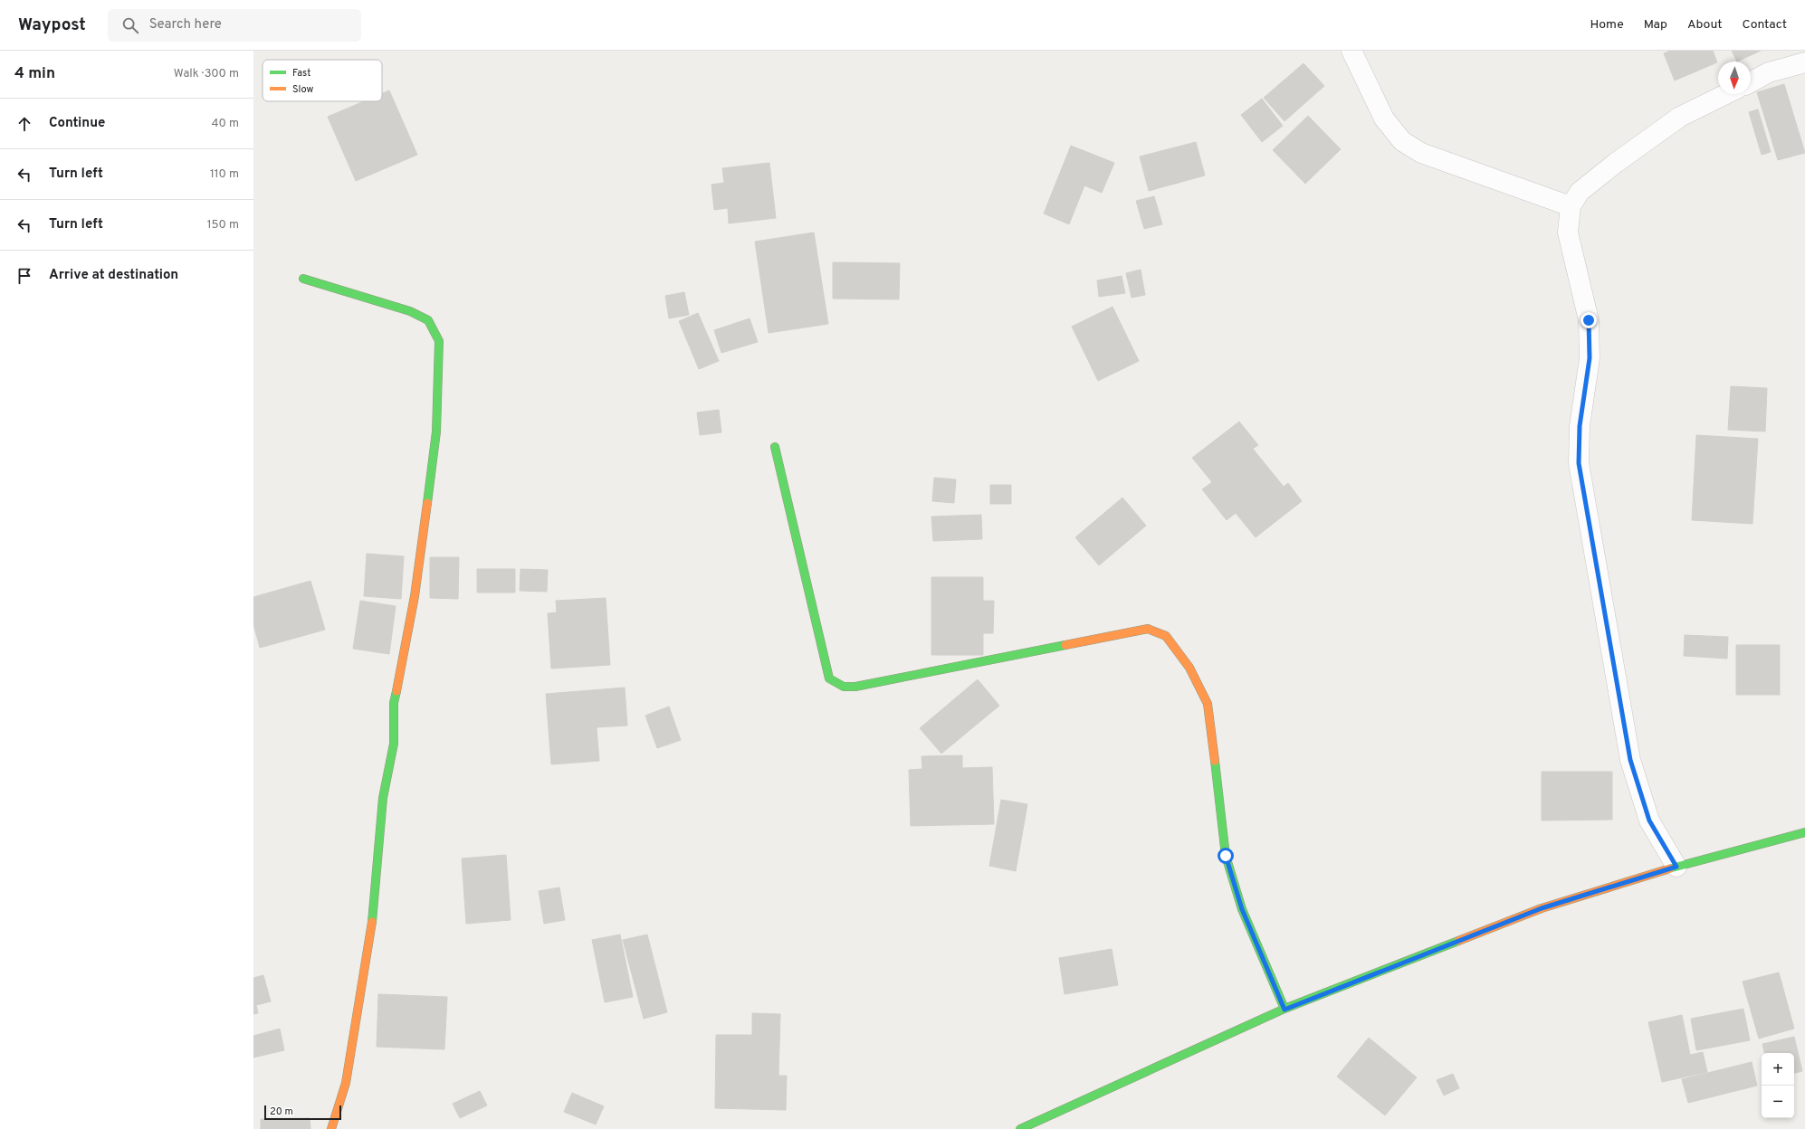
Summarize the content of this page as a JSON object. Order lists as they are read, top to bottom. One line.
{"legend":["Fast","Slow"],"scale_bar":"20 m","north":"bottom","page":{"header":"Waypost","search":"Search here","nav":["Home","Map","About","Contact"],"heading":["4 min","Walk · 300 m"],"list":[["Continue","40 m"],["Turn left","110 m"],["Turn left","150 m"],"Arrive at destination"],"map_buttons":["+","−"],"scale":"20 m"}}
